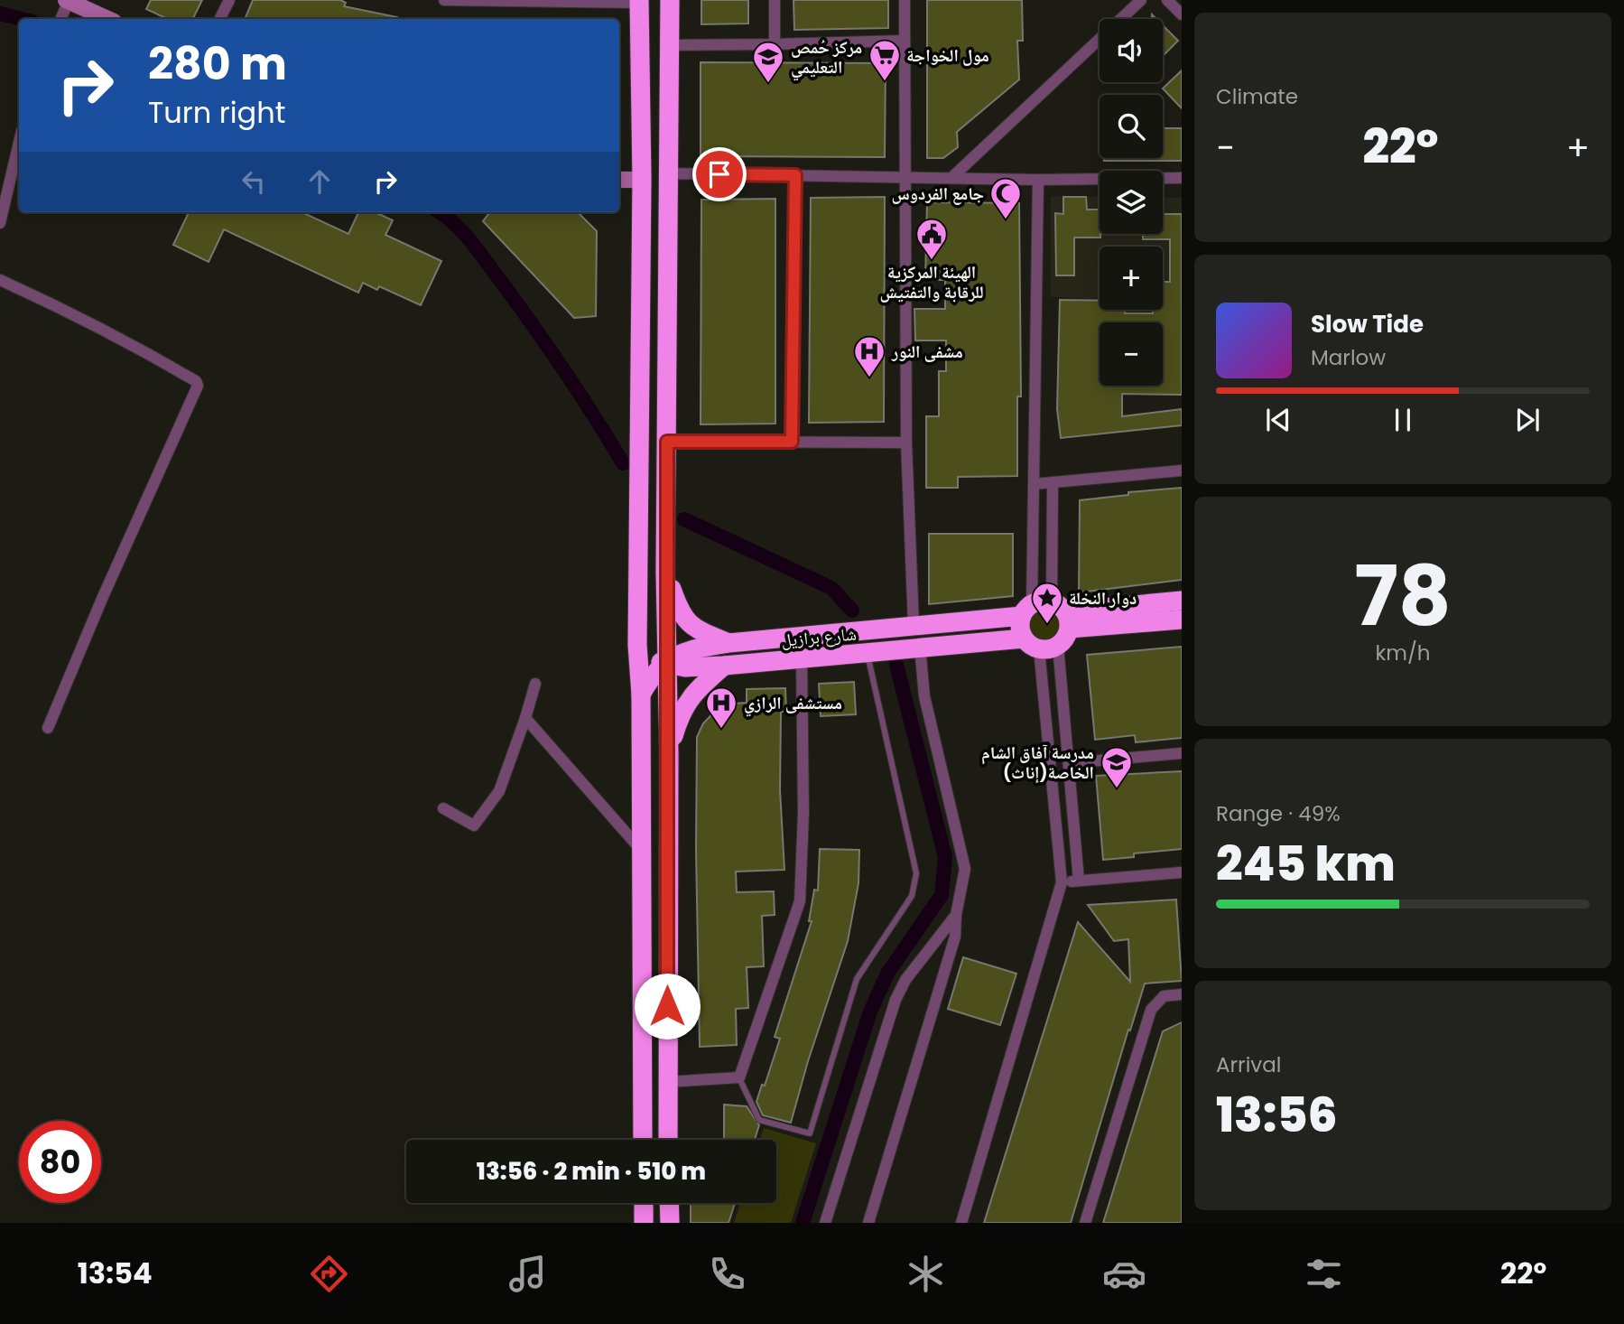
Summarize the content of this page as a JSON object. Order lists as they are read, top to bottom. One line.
{"streets":{"highway":["شارع برازيل"]},"places":{"supermarket":["مول الخواجة"],"school or university":["مركز حُمص التعليمي","مدرسة آفاق الشام الخاصة(إناث)"],"mosque":["جامع الفردوس"],"public building":["الهيئة المركزية للرقابة والتفتيش"],"hospital":["مشفى النور","مستشفى الرازي"],"place":["دوار النخلة"]},"page":{"tile":["Climate",["78","km/h"],["Range · 49%","245 km"],["Arrival","13:56"]],"map_buttons":["+","−"],"turn":["280 m","Turn right"],"heat":["−","22°","+"],"song":["Slow Tide","Marlow"],"limit":"80","trip":"13:56 · 2 min · 510 m","tabs":["13:54","22°"]}}
